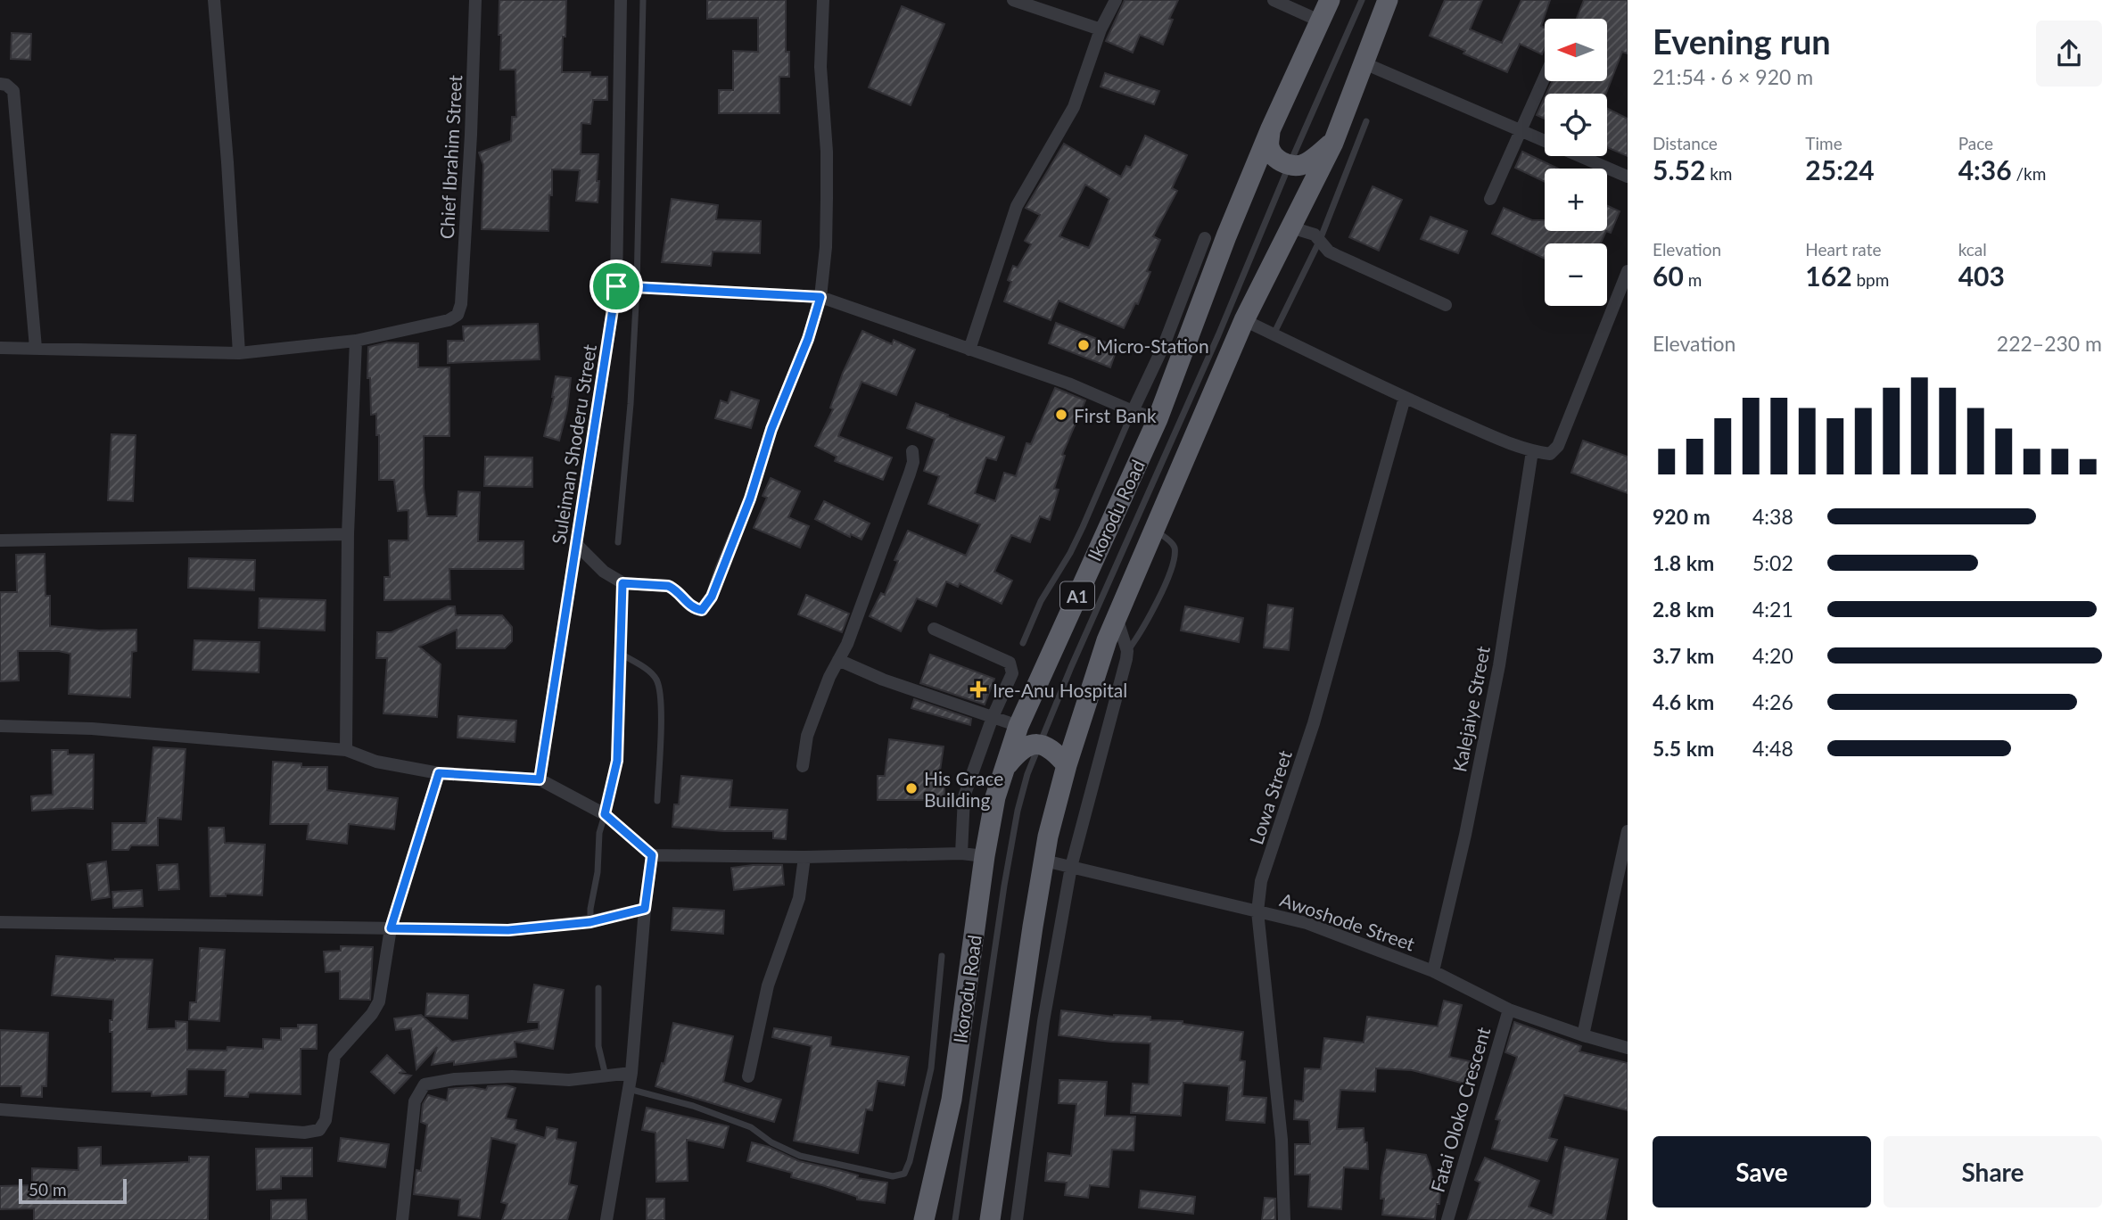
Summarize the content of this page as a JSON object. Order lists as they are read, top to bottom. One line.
{"streets":{"highway":["Ikorodu Road","A1"],"street":["Chief Ibrahim Street","Suleiman Shoderu Street","Kalejaiye Street","Lowa Street","Awoshode Street","Fatai Oloko Crescent"]},"crossings":[["A1","Awoshode Street"],["Kalejaiye Street","Awoshode Street"],["Lowa Street","Awoshode Street"],["Awoshode Street","Fatai Oloko Crescent"]],"places":{"other":["Micro-Station","First Bank","His Grace Building"],"health":["Ire-Anu Hospital"]},"scale_bar":"50 m","north":"left","page":{"heading":["Evening run","21:54 · 6 × 920 m"],"map_buttons":["+","−"],"stats":[["Distance","5.52 km"],["Time","25:24"],["Pace","4:36 /km"],["Elevation","60 m"],["Heart rate","162 bpm"],["kcal","403"]],"chart":["Elevation","222–230 m"],"list":[{"name":"920 m","note":"4:38"},{"name":"1.8 km","note":"5:02"},{"name":"2.8 km","note":"4:21"},{"name":"3.7 km","note":"4:20"},{"name":"4.6 km","note":"4:26"},{"name":"5.5 km","note":"4:48"}],"buttons":["Save","Share"],"scale":"50 m"}}
